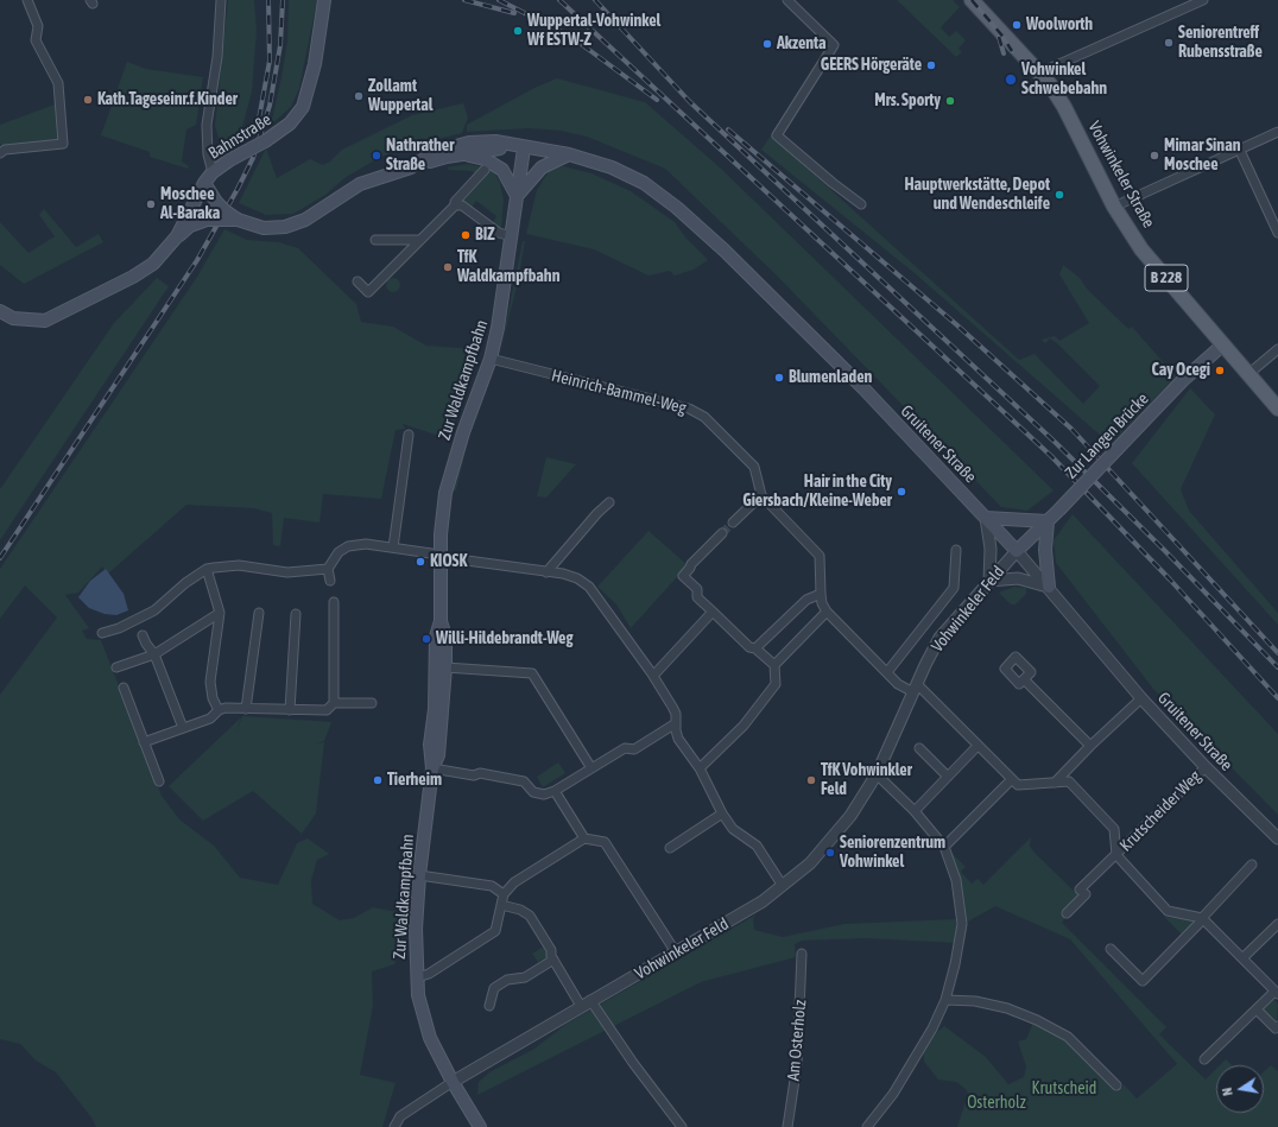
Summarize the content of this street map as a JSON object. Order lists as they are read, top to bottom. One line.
{"streets":{"main road":["Bahnstraße","Vohwinkeler Straße","B 228","Zur Waldkampfbahn","Zur Langen Brücke","Gruitener Straße"],"street":["Heinrich-Bammel-Weg","Vohwinkeler Feld","Krutscheider Weg","Am Osterholz"]},"crossings":[["Bahnstraße","Gruitener Straße"],["Vohwinkeler Straße","Zur Langen Brücke"],["Zur Waldkampfbahn","Heinrich-Bammel-Weg"],["Zur Waldkampfbahn","Gruitener Straße"],["Zur Waldkampfbahn","Vohwinkeler Feld"],["Heinrich-Bammel-Weg","Vohwinkeler Feld"],["Zur Langen Brücke","Gruitener Straße"],["Zur Langen Brücke","Vohwinkeler Feld"],["Gruitener Straße","Vohwinkeler Feld"],["Gruitener Straße","Krutscheider Weg"]],"parks":["Krutscheid","Osterholz"],"places":["Woolworth","Wuppertal-Vohwinkel Wf ESTW-Z","Seniorentreff Rubensstraße","Akzenta","GEERS Hörgeräte","Vohwinkel Schwebebahn","Zollamt Wuppertal","Kath.Tageseinr.f.Kinder","Mrs. Sporty","Nathrather Straße","Mimar Sinan Moschee","Hauptwerkstätte, Depot und Wendeschleife","Moschee Al-Baraka","BIZ","TfK Waldkampfbahn","Cay Ocegi","Blumenladen","Hair in the City Giersbach/Kleine-Weber","KIOSK","Willi-Hildebrandt-Weg","Tierheim","TfK Vohwinkler Feld","Seniorenzentrum Vohwinkel"],"north":"left"}
